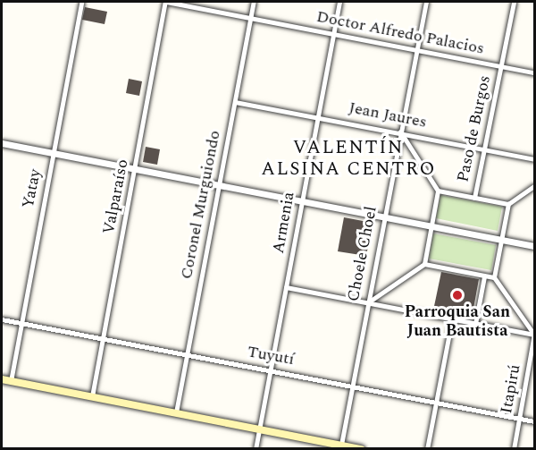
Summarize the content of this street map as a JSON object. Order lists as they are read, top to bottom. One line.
{"streets":{"street":["Doctor Alfredo Palacios","Jean Jaures","Paso de Burgos","Yatay","Valparaíso","Coronel Murguiondo","Armenia","Choele Choel","Tuyutí","Itapirú"]},"crossings":[["Doctor Alfredo Palacios","Paso de Burgos"],["Doctor Alfredo Palacios","Valparaíso"],["Doctor Alfredo Palacios","Coronel Murguiondo"],["Doctor Alfredo Palacios","Armenia"],["Doctor Alfredo Palacios","Choele Choel"],["Jean Jaures","Paso de Burgos"],["Jean Jaures","Coronel Murguiondo"],["Jean Jaures","Armenia"],["Jean Jaures","Choele Choel"],["Yatay","Tuyutí"],["Valparaíso","Tuyutí"],["Coronel Murguiondo","Tuyutí"],["Armenia","Tuyutí"],["Choele Choel","Tuyutí"],["Tuyutí","Itapirú"]],"districts":["VALENTÍN ALSINA CENTRO"],"places":["Parroquia San Juan Bautista"]}
